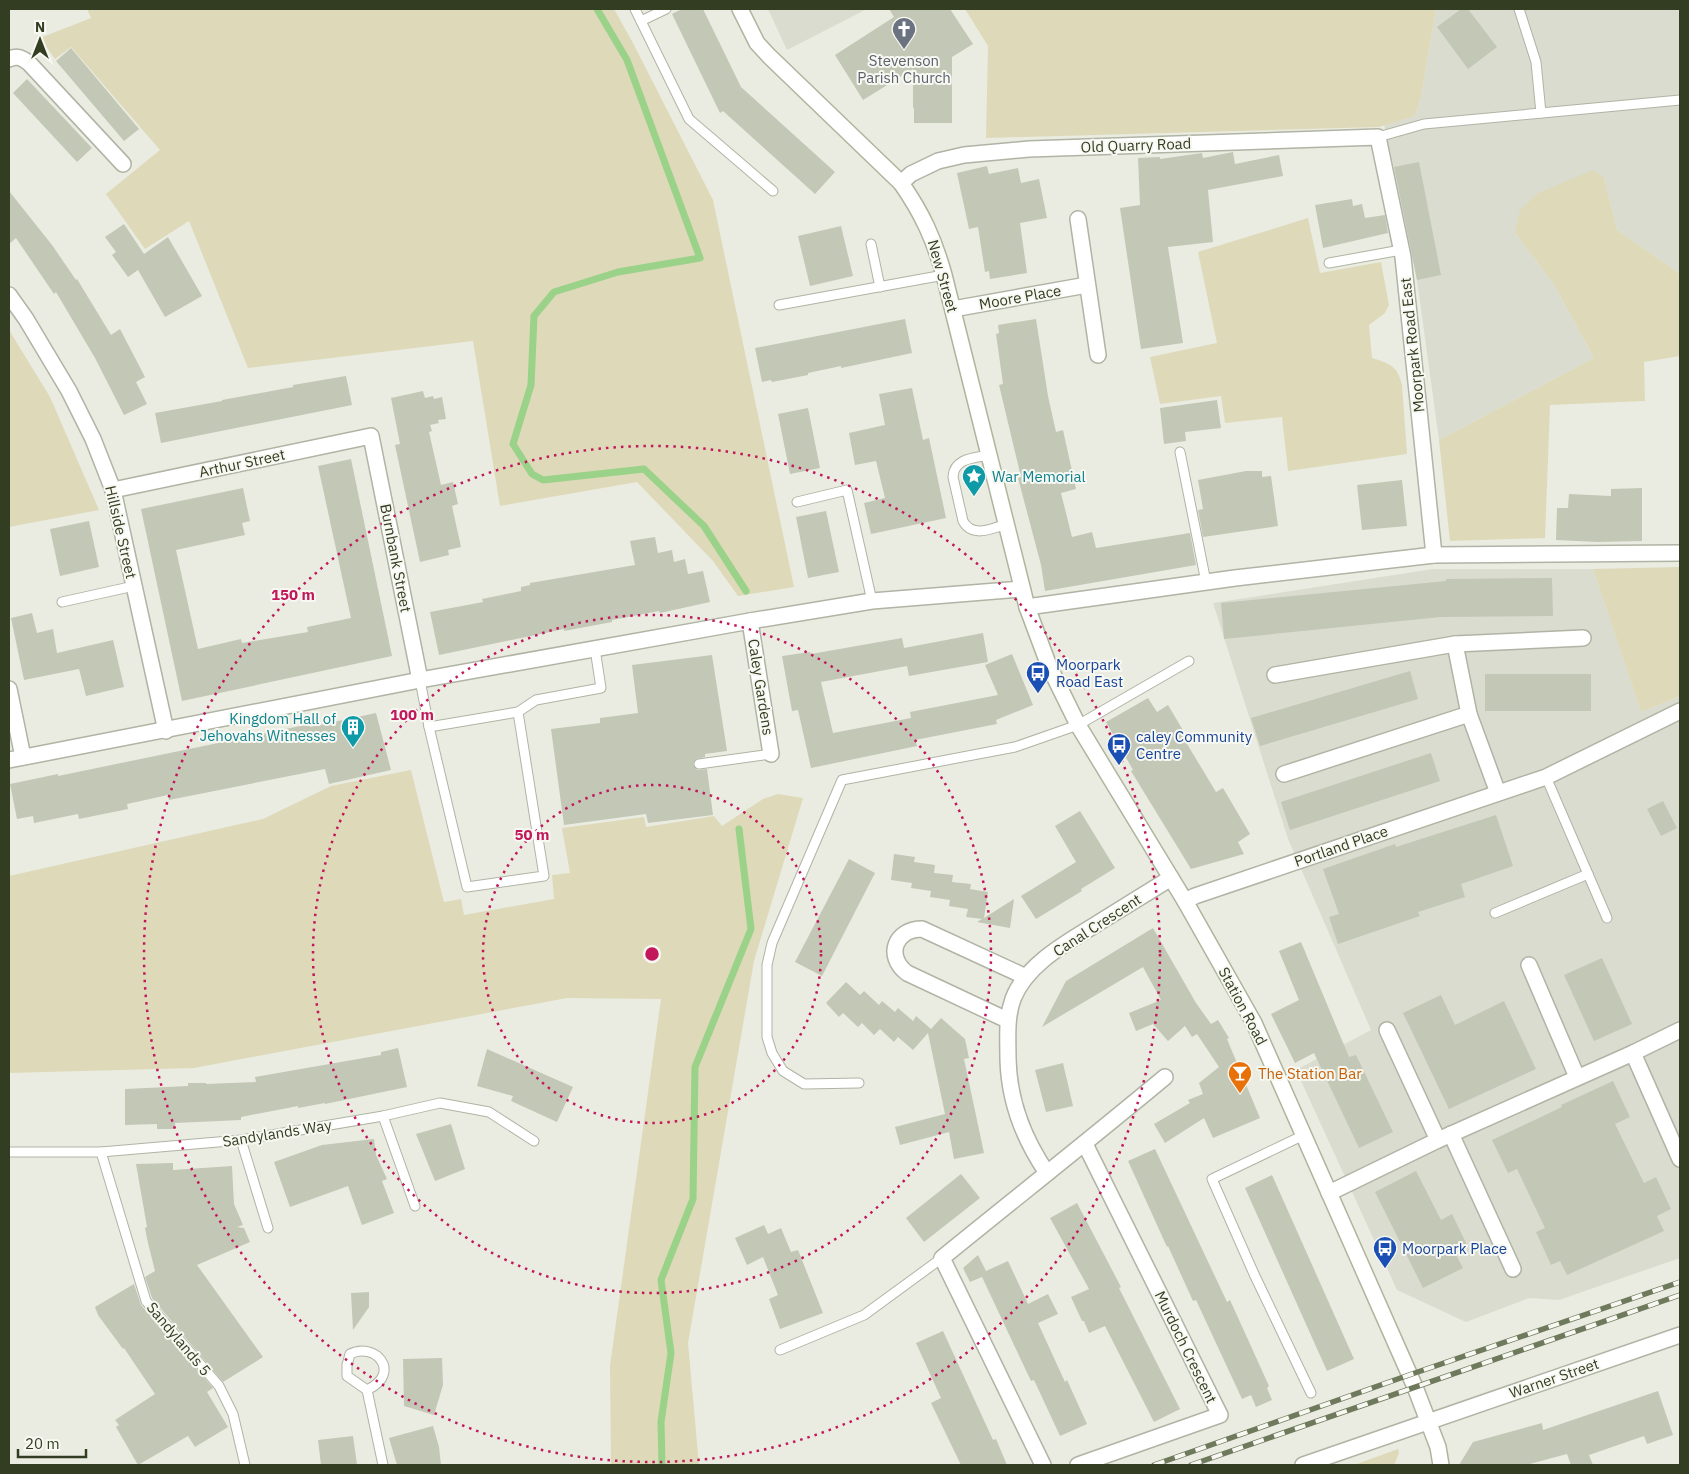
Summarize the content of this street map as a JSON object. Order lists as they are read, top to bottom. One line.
{"streets":{"street":["Old Quarry Road","New Street","Moore Place","Moorpark Road East","Arthur Street","Hillside Street","Burnbank Street","Caley Gardens","Portland Place","Canal Crescent","Station Road","Murdoch Crescent","Warner Street"],"lane":["Sandylands Way","Sandylands 5"]},"crossings":[["Old Quarry Road","New Street"],["Old Quarry Road","Moorpark Road East"],["New Street","Moore Place"],["New Street","Station Road"],["Arthur Street","Hillside Street"],["Arthur Street","Burnbank Street"],["Portland Place","Station Road"],["Canal Crescent","Station Road"],["Station Road","Warner Street"],["Sandylands Way","Sandylands 5"]],"places":{"church":["Stevenson Parish Church"],"place":["War Memorial"],"bus stop":["Moorpark Road East","caley Community Centre","Moorpark Place"],"building":["Kingdom Hall of Jehovahs Witnesses"],"bar":["The Station Bar"]},"scale_bar":"20 m","north":"top","rings":["150 m","100 m","50 m"]}
